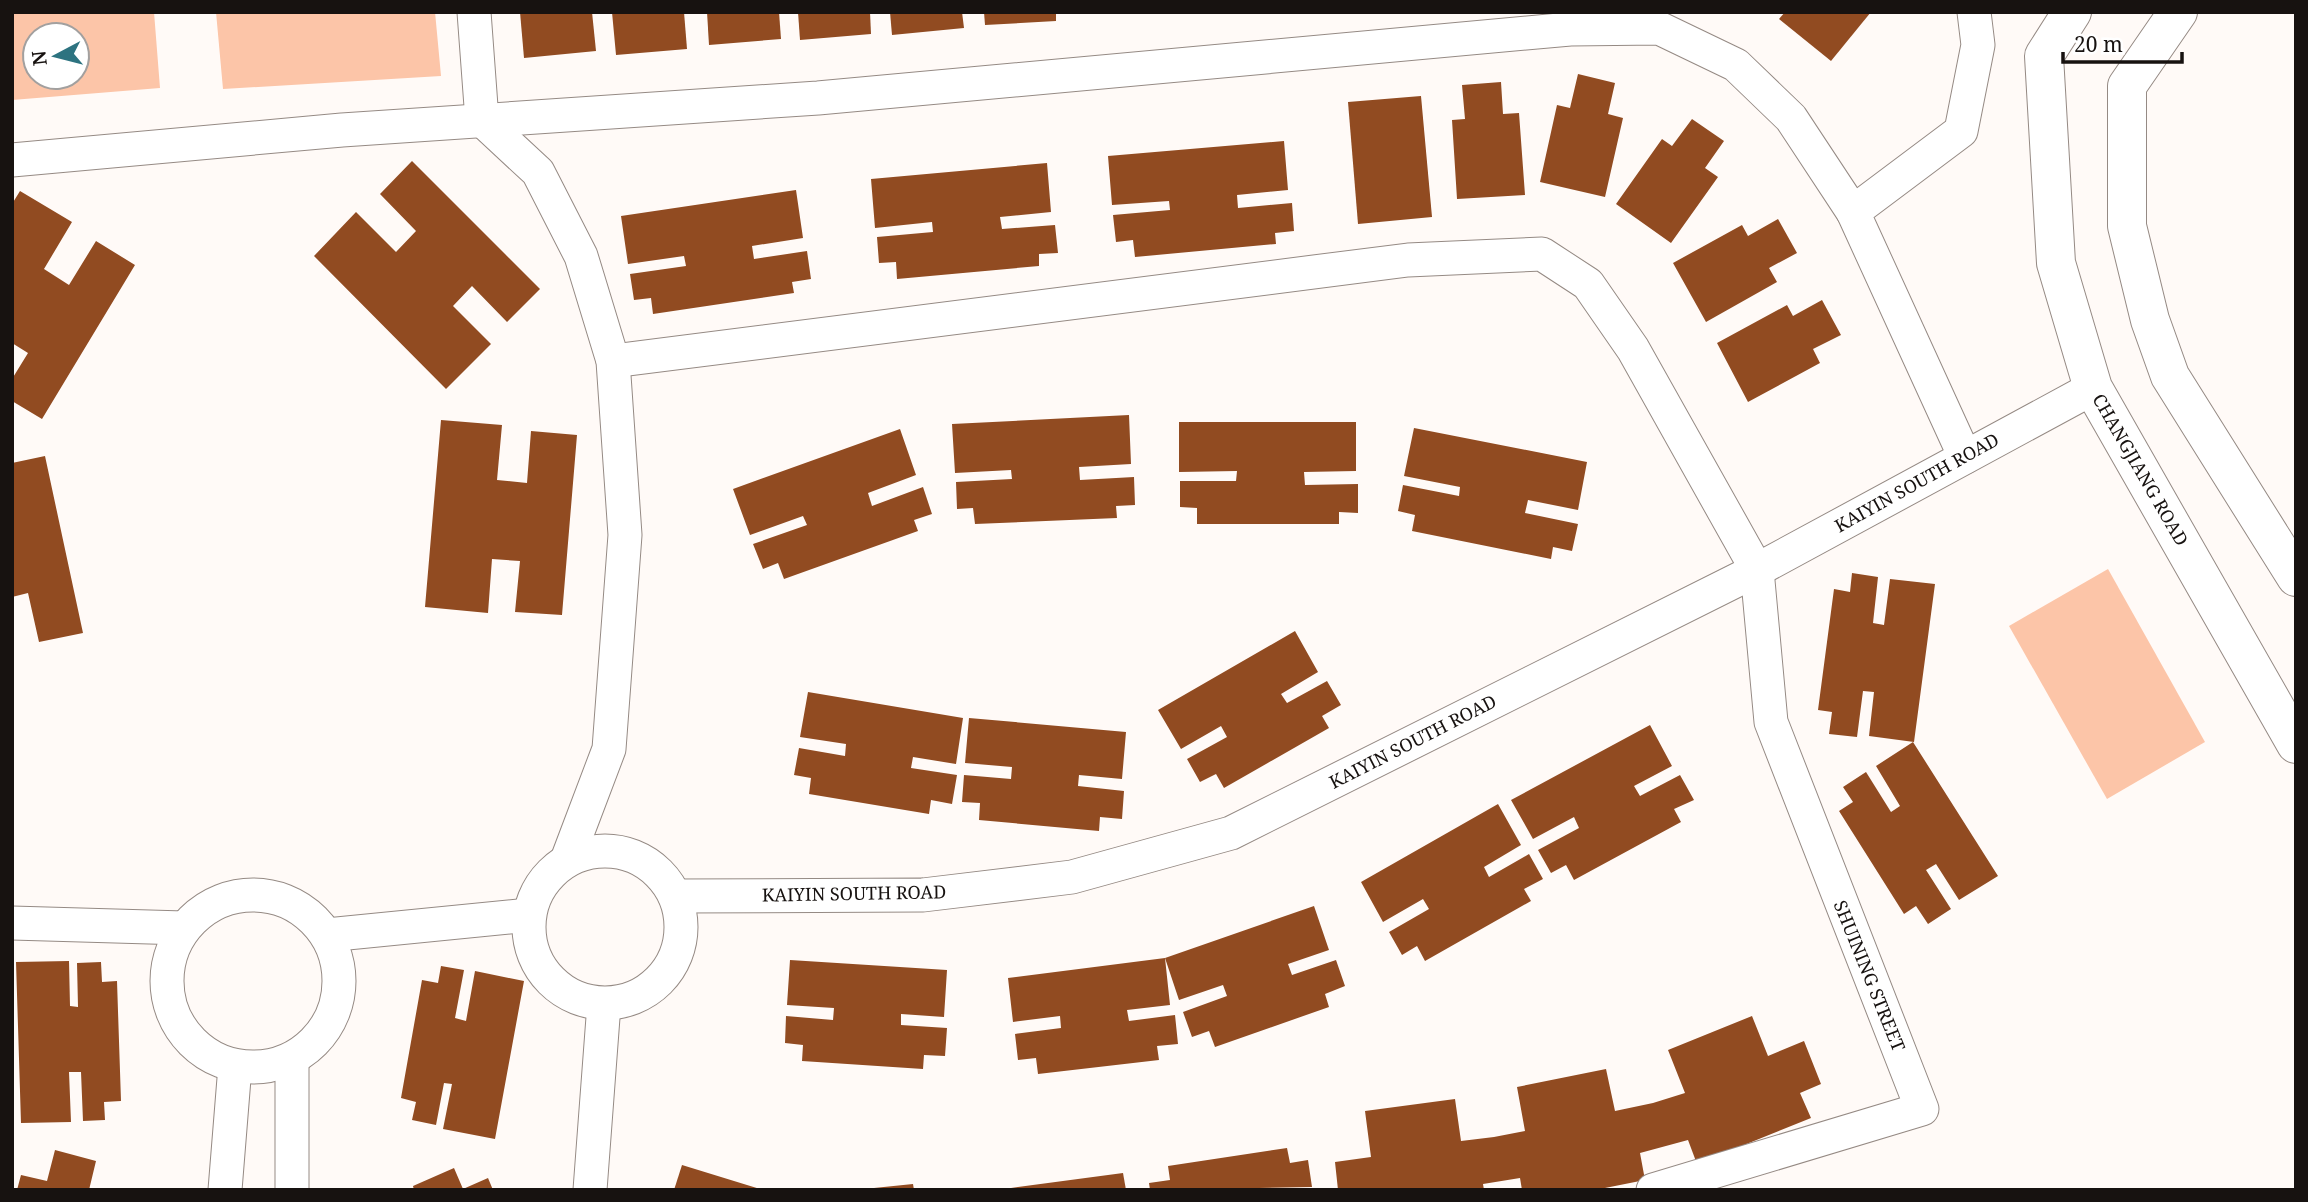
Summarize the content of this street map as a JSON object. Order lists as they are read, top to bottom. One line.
{"streets":{"main road":["CHANGJIANG ROAD"],"street":["KAIYIN SOUTH ROAD","SHUINING STREET"]},"crossings":[["CHANGJIANG ROAD","KAIYIN SOUTH ROAD"],["KAIYIN SOUTH ROAD","SHUINING STREET"]],"scale_bar":"20 m","north":"left"}
